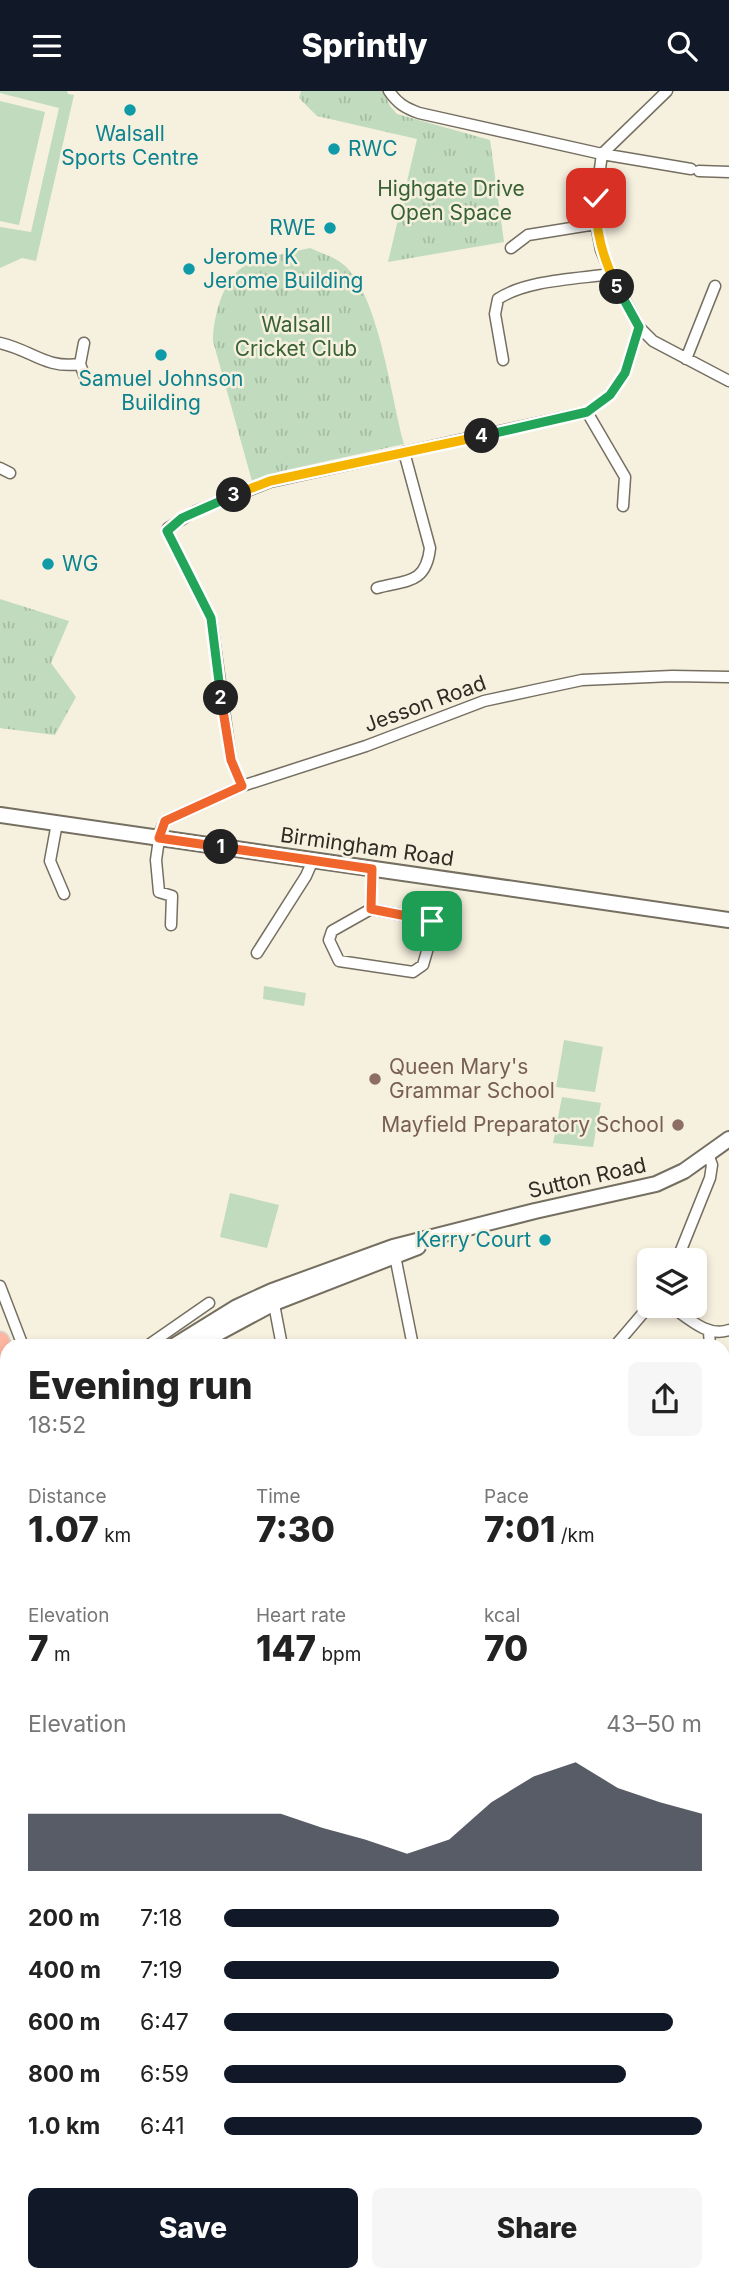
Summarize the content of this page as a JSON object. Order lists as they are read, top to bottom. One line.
{"streets":{"street":["Jesson Road","Birmingham Road","Sutton Road"]},"crossings":[["Jesson Road","Birmingham Road"]],"parks":["Highgate Drive Open Space","Walsall Cricket Club"],"places":["Walsall Sports Centre","RWC","RWE","Jerome K Jerome Building","Samuel Johnson Building","WG","Queen Mary's Grammar School","Mayfield Preparatory School","Kerry Court"],"page":{"header":"Sprintly","pins":["5","4","3","2","1"],"heading":["Evening run","18:52"],"stats":[["Distance","1.07 km"],["Time","7:30"],["Pace","7:01 /km"],["Elevation","7 m"],["Heart rate","147 bpm"],["kcal","70"]],"chart":["Elevation","43–50 m"],"list":[{"name":"200 m","note":"7:18"},{"name":"400 m","note":"7:19"},{"name":"600 m","note":"6:47"},{"name":"800 m","note":"6:59"},{"name":"1.0 km","note":"6:41"}],"buttons":["Save","Share"]}}
